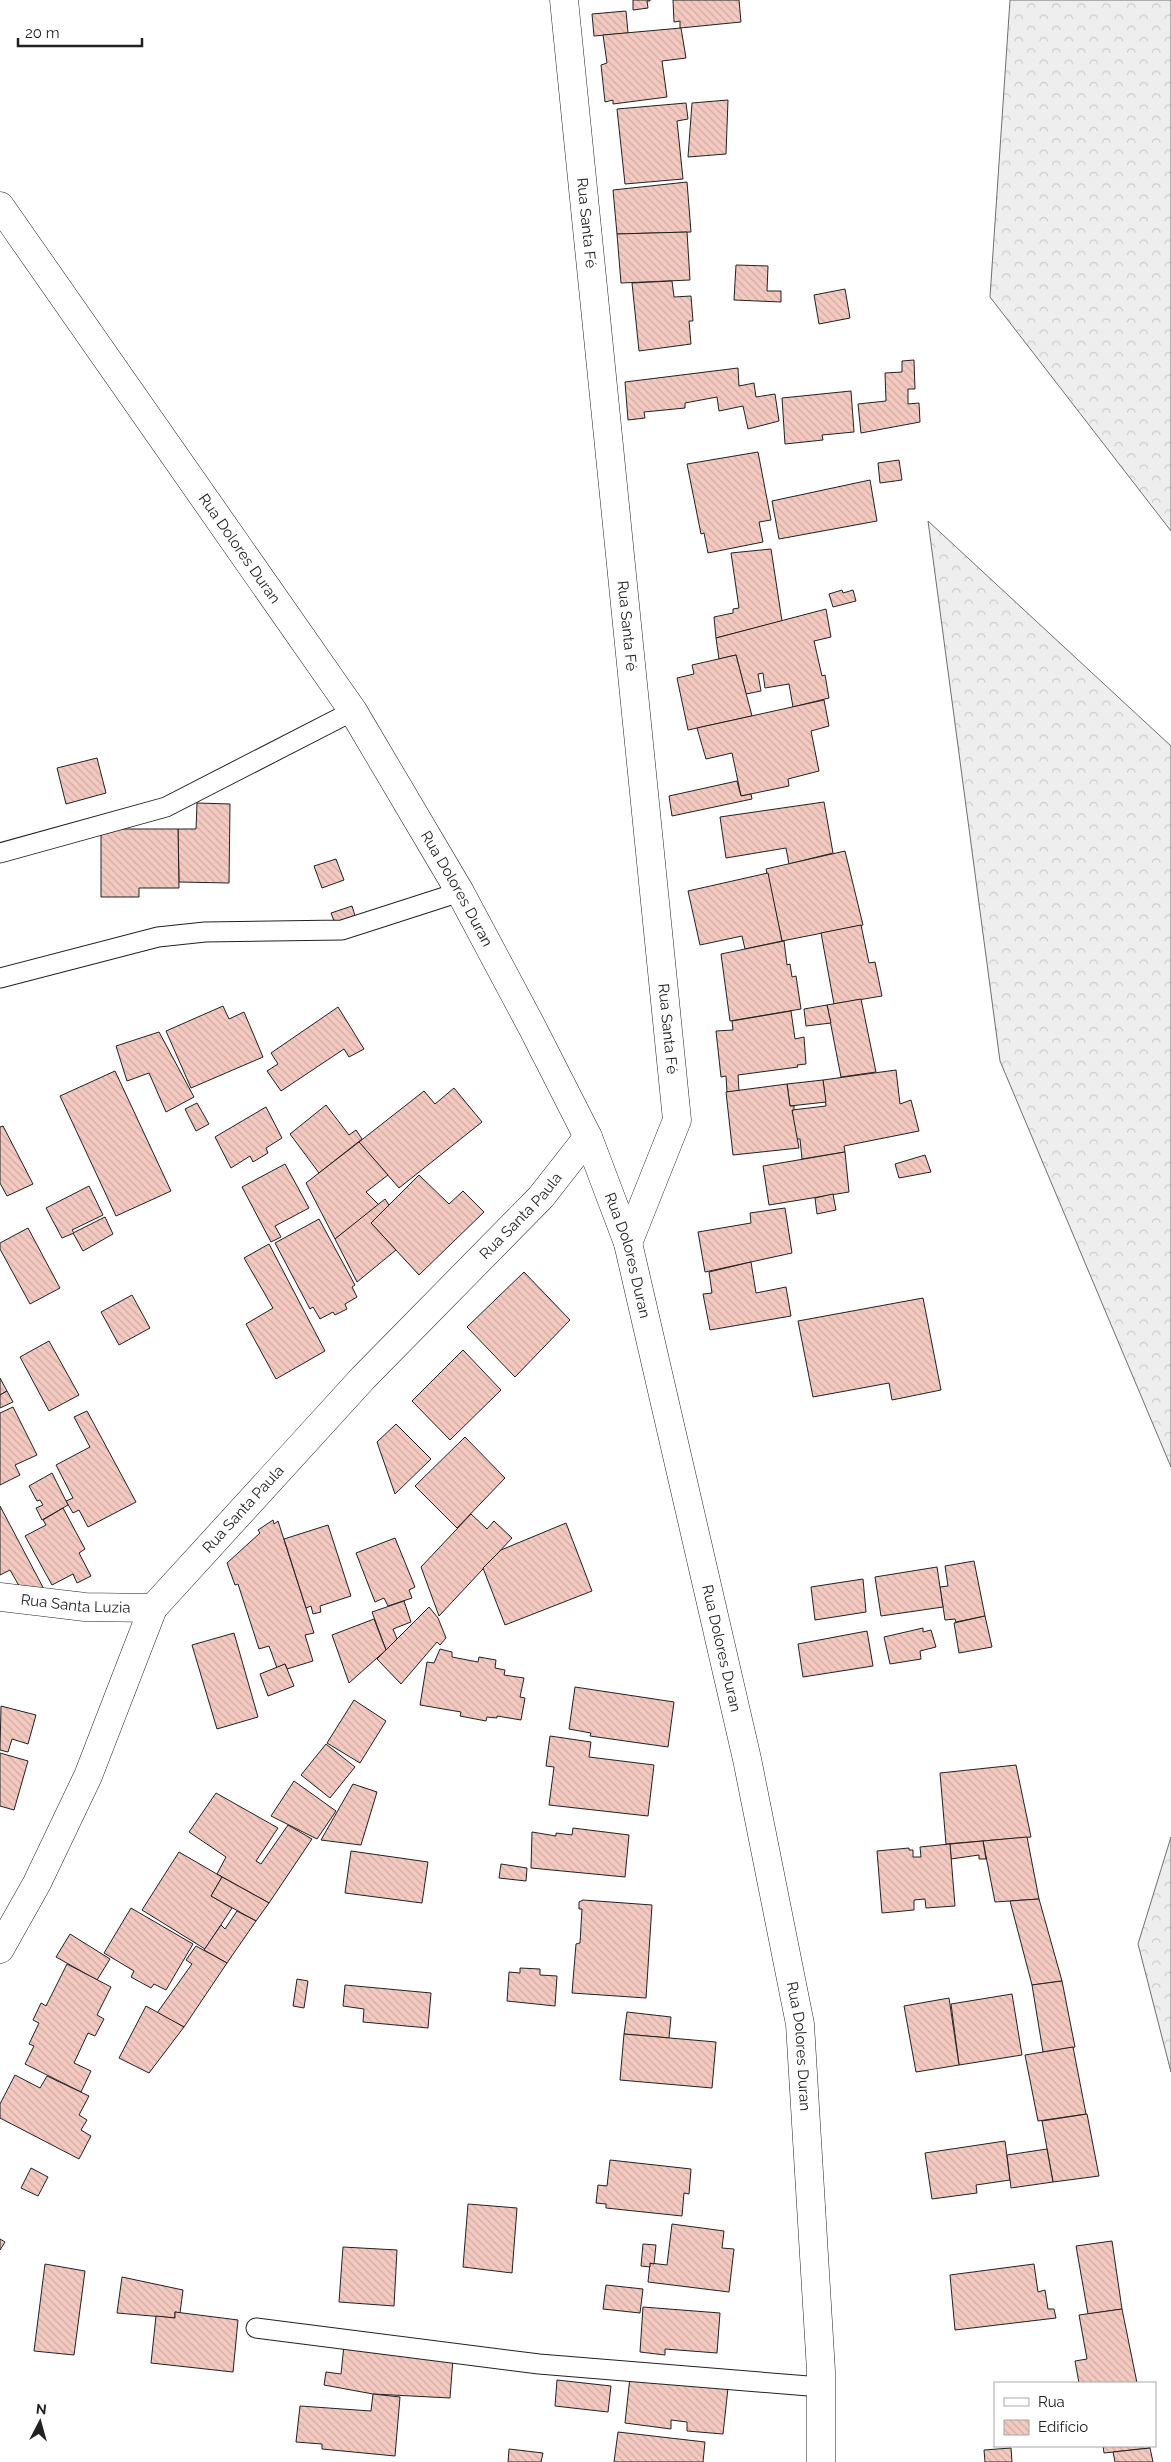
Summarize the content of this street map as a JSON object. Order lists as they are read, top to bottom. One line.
{"streets":{"street":["Rua Santa Fé","Rua Dolores Duran","Rua Santa Paula","Rua Santa Luzia"]},"crossings":[["Rua Santa Fé","Rua Dolores Duran"],["Rua Dolores Duran","Rua Santa Paula"],["Rua Santa Paula","Rua Santa Luzia"]],"legend":["Rua","Edifício"],"scale_bar":"20 m","north":"top"}
